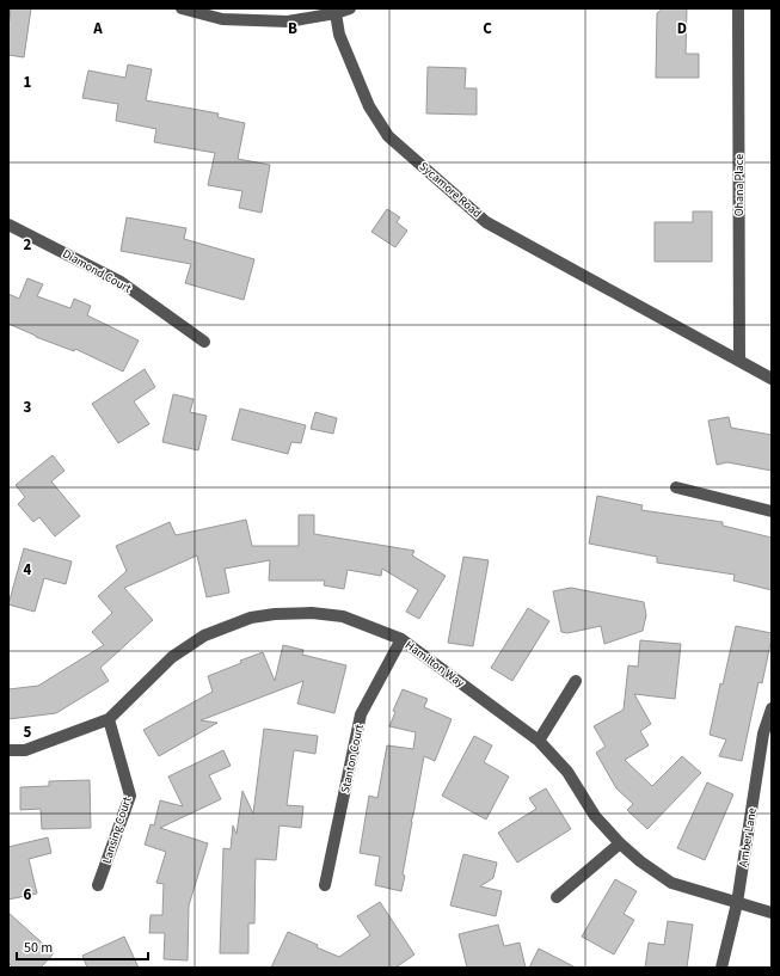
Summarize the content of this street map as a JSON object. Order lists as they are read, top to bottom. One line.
{"streets":{"street":["Ohana Place","Sycamore Road","Diamond Court","Hamilton Way","Stanton Court","Lansing Court","Amber Lane"]},"crossings":[["Ohana Place","Sycamore Road"],["Hamilton Way","Stanton Court"],["Hamilton Way","Lansing Court"],["Hamilton Way","Amber Lane"]],"scale_bar":"50 m","grid":{"columns":["A","B","C","D"],"rows":["1","2","3","4","5","6"]}}
